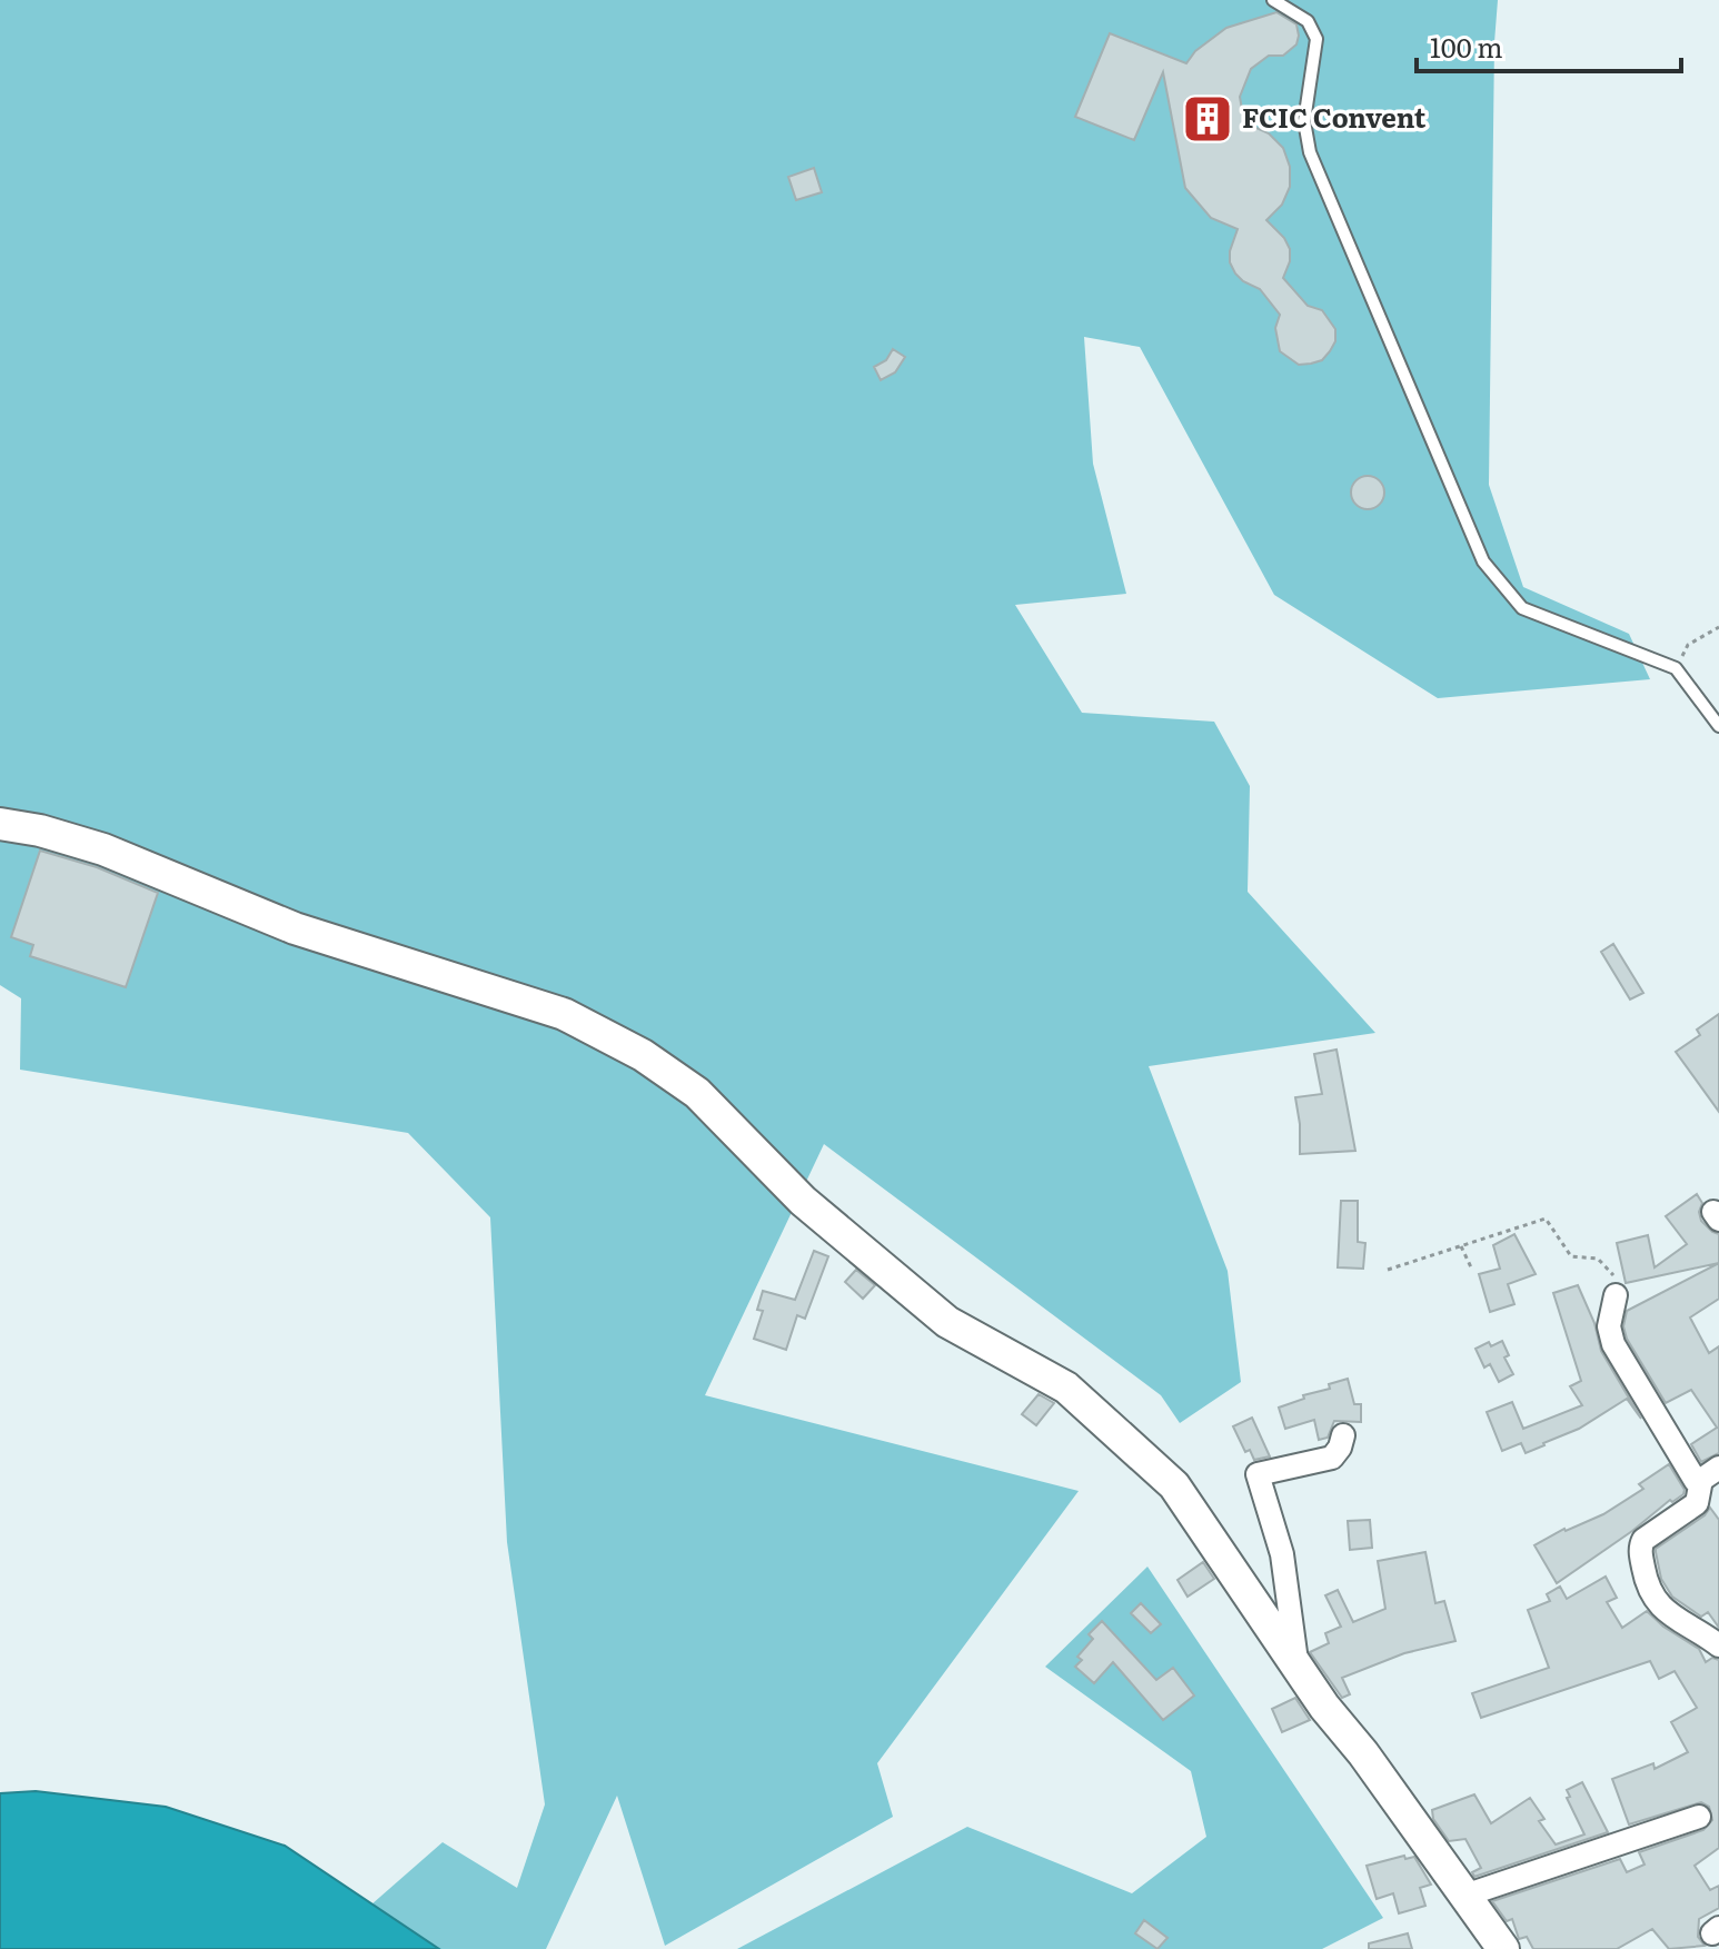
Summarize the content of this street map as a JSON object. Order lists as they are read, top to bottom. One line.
{"places":{"building":["FCIC Convent"]},"scale_bar":"100 m"}
